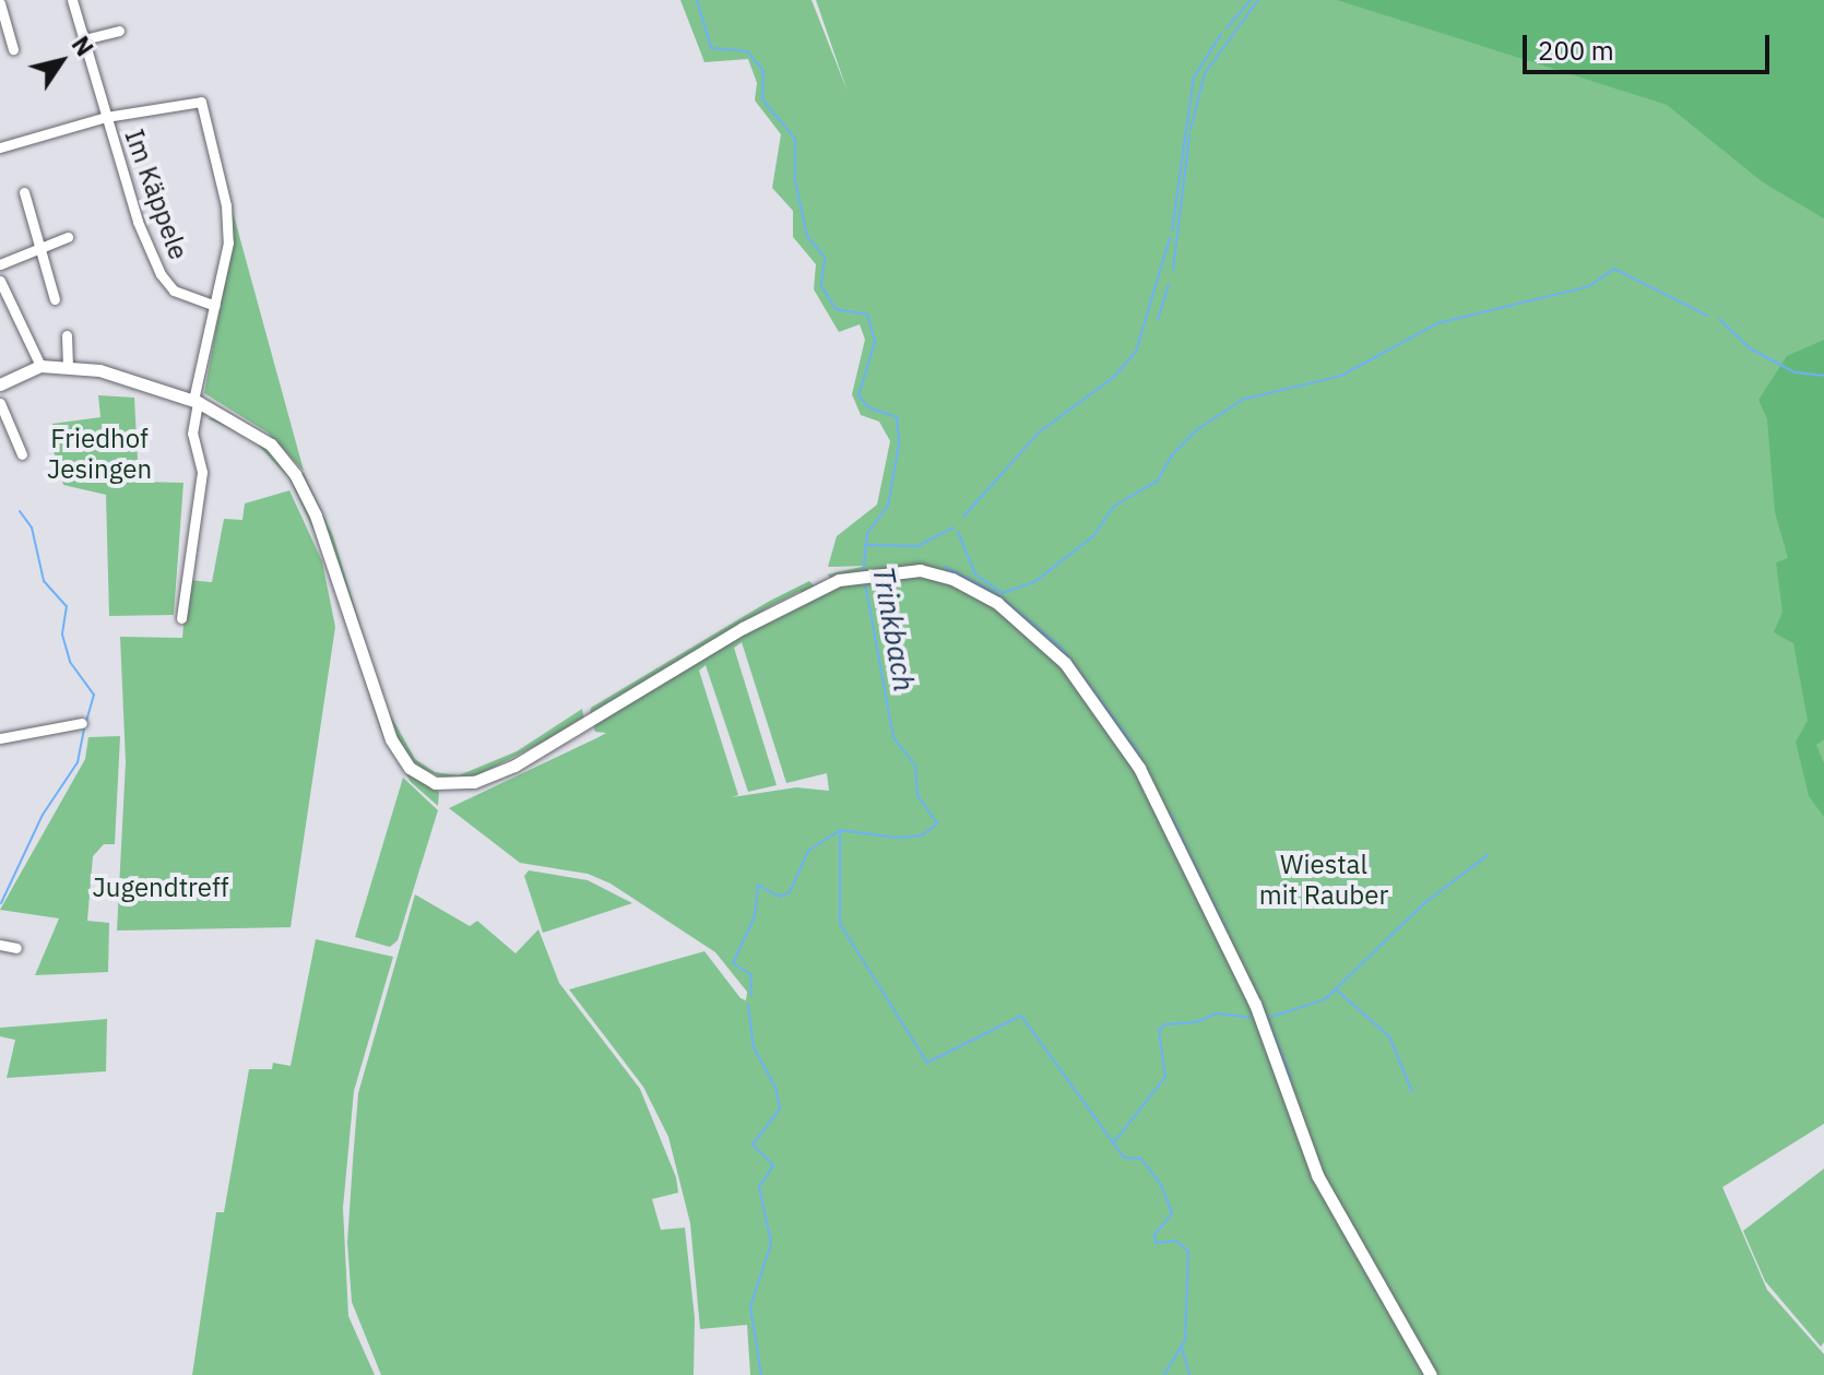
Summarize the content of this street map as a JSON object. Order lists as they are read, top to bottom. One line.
{"streets":{"street":["Im Käppele"]},"water":["Trinkbach"],"parks":["Friedhof Jesingen","Wiestal mit Rauber","Jugendtreff"],"scale_bar":"200 m","north":"top right"}
